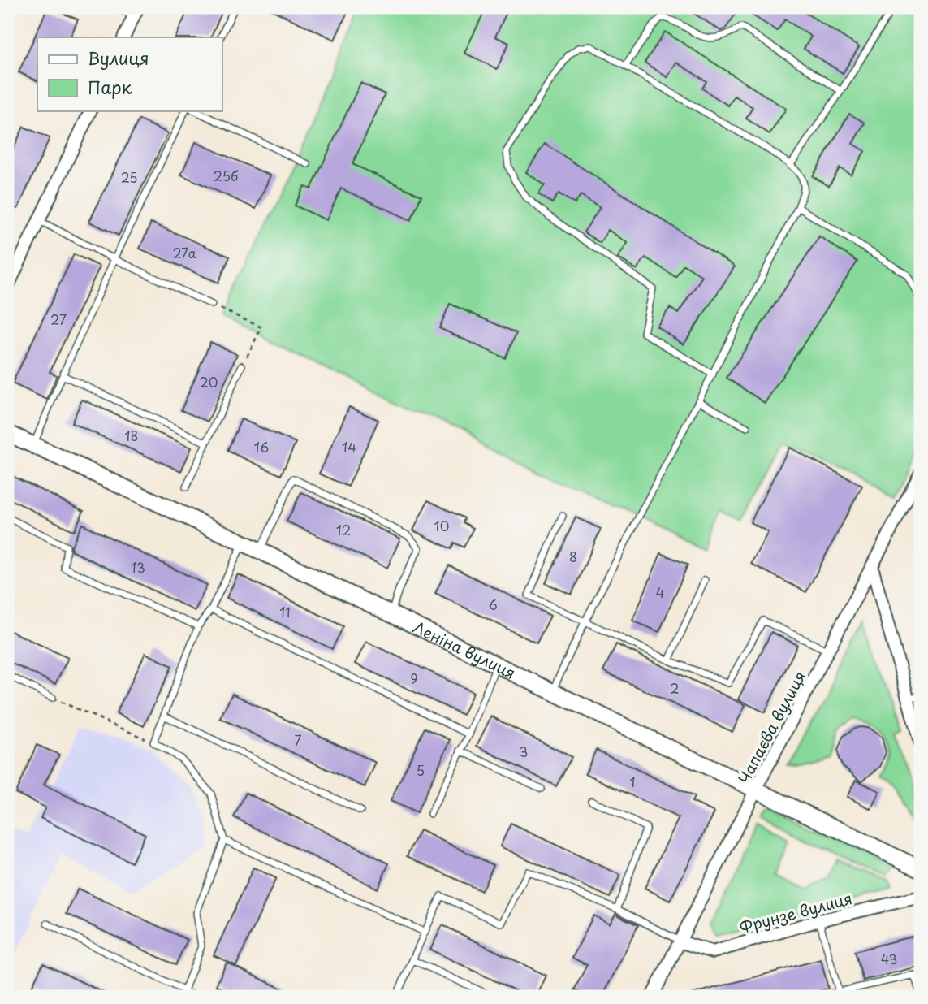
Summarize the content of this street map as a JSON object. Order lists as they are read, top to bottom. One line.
{"streets":{"street":["Леніна вулиця","Чапаєва вулиця","Фрунзе вулиця"]},"crossings":[["Леніна вулиця","Чапаєва вулиця"],["Чапаєва вулиця","Фрунзе вулиця"]],"house_numbers":["25б","25","27а","27","20","18","16","14","10","12","8","13","4","6","11","9","2","7","3","5","1","43"],"legend":["Вулиця","Парк"]}
